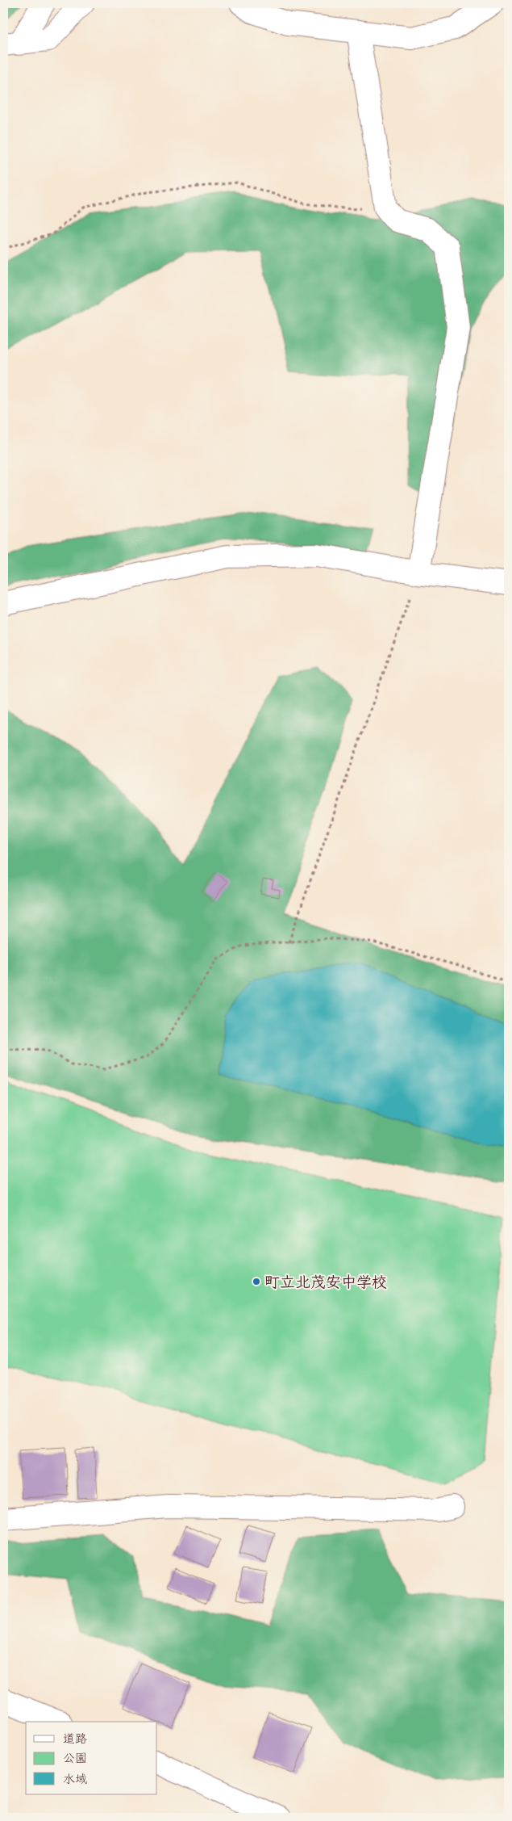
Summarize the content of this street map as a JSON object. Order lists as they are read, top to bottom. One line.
{"places":["町立北茂安中学校"],"legend":["道路","公園","水域"]}
